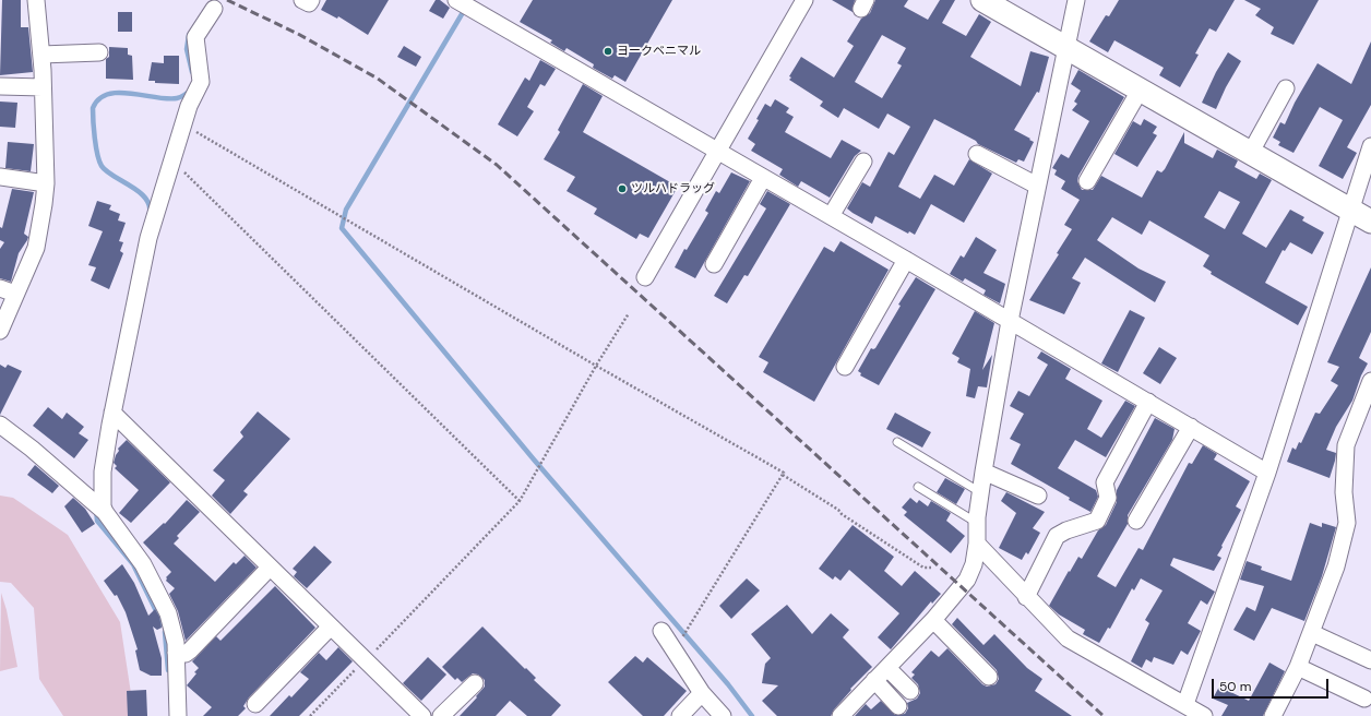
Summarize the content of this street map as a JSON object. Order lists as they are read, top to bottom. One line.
{"places":["ヨークベニマル","ツルハドラッグ"],"scale_bar":"50 m"}
